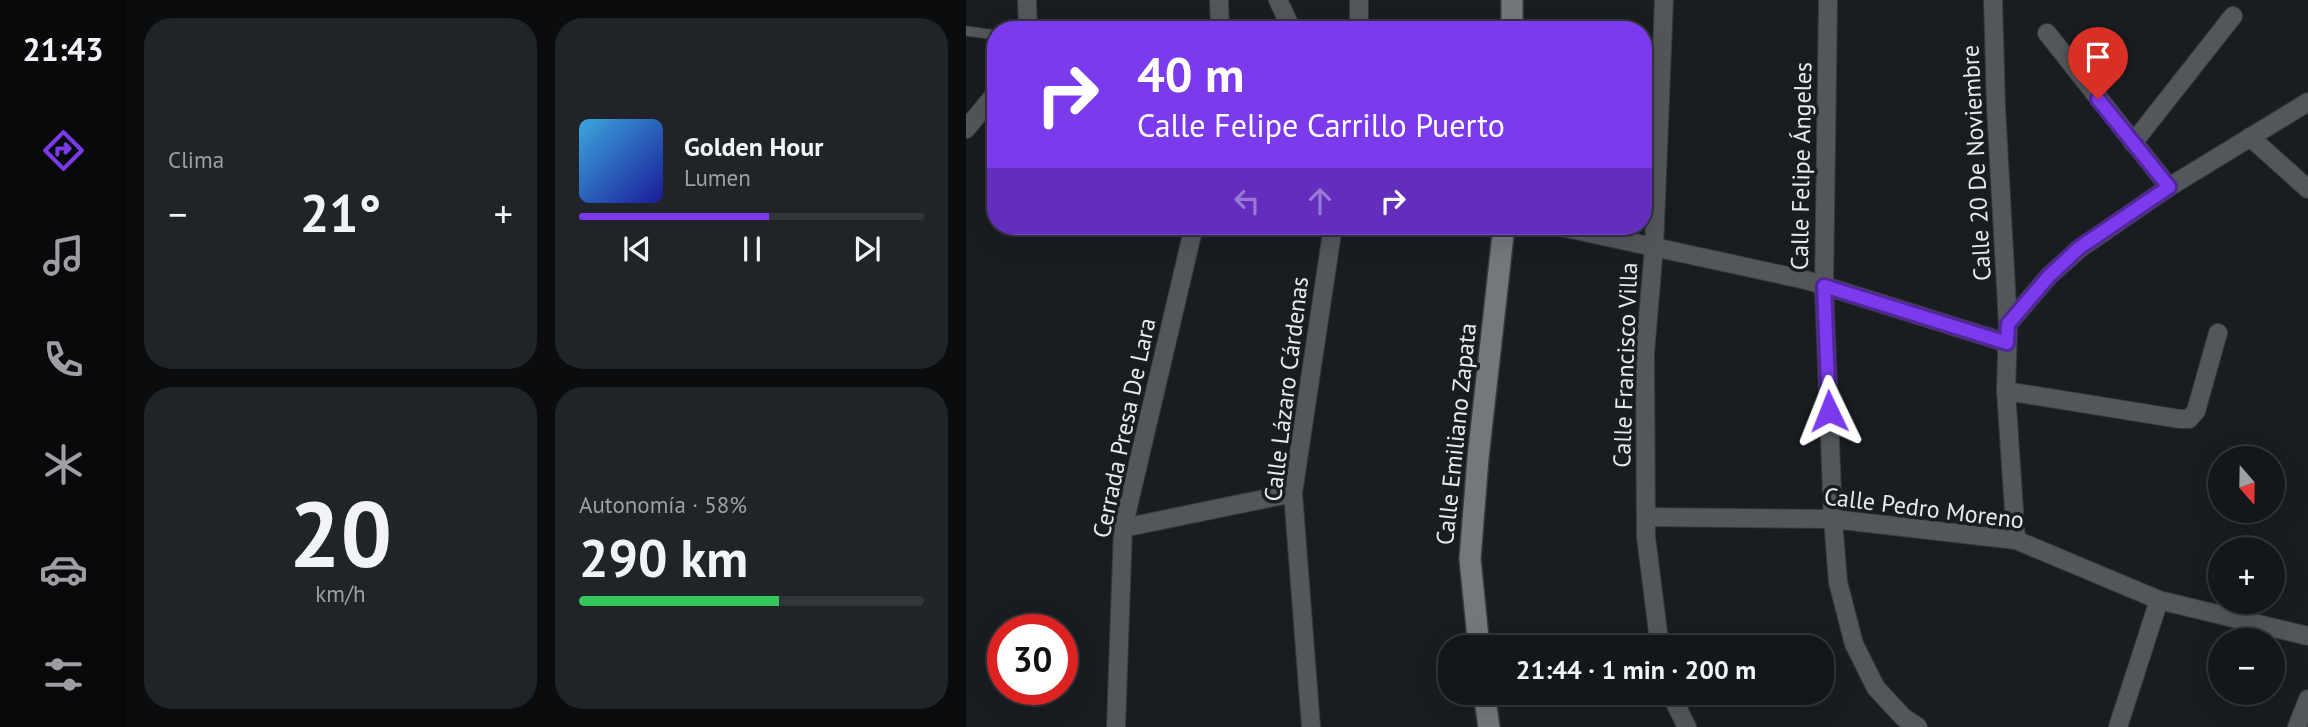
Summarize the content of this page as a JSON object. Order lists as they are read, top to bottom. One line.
{"streets":{"street":["Calle 20 De Noviembre","Calle Felipe Ángeles","Calle Francisco Villa","Calle Lázaro Cárdenas","Cerrada Presa De Lara","Calle Emiliano Zapata","Calle Pedro Moreno"]},"crossings":[["Calle 20 De Noviembre","Calle Pedro Moreno"],["Calle Felipe Ángeles","Calle Pedro Moreno"],["Calle Francisco Villa","Calle Pedro Moreno"]],"north":"bottom","page":{"tabs":"21:43","tile":["Clima",["20","km/h"],["Autonomía · 58%","290 km"]],"turn":["40 m","Calle Felipe Carrillo Puerto"],"song":["Golden Hour","Lumen"],"heat":["−","21°","+"],"map_buttons":["+","−"],"limit":"30","trip":"21:44 · 1 min · 200 m"}}
